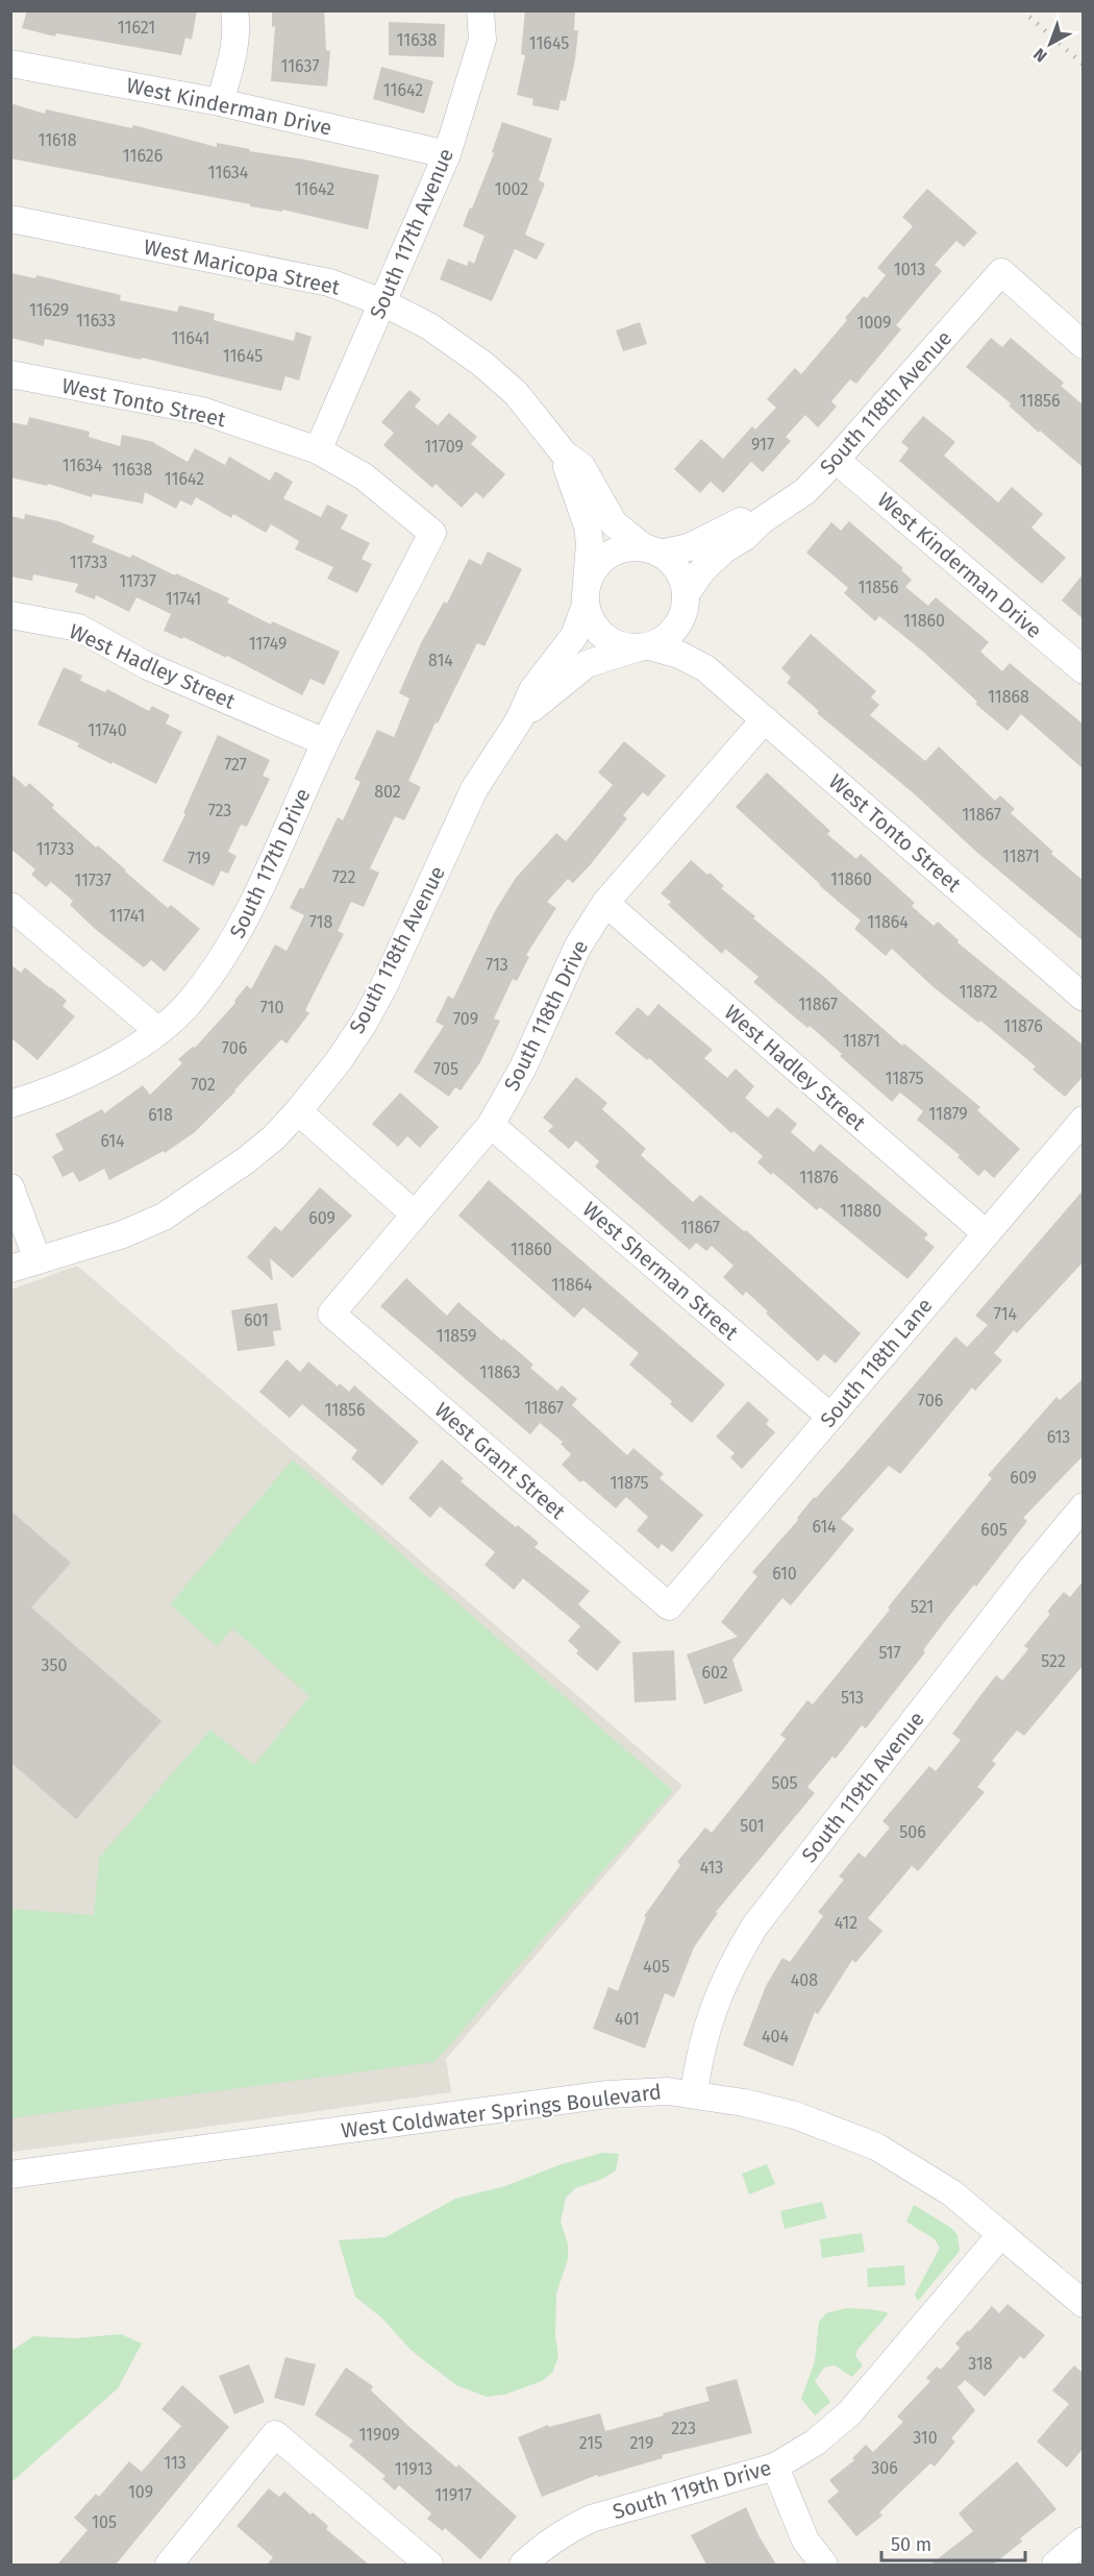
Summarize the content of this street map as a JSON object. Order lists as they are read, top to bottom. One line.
{"streets":{"street":["West Kinderman Drive","South 117th Avenue","West Maricopa Street","West Tonto Street","South 118th Avenue","West Hadley Street","South 117th Drive","South 118th Drive","West Sherman Street","South 118th Lane","West Grant Street","South 119th Avenue","West Coldwater Springs Boulevard","South 119th Drive"]},"crossings":[["West Kinderman Drive","South 117th Avenue"],["West Kinderman Drive","South 118th Avenue"],["South 117th Avenue","West Maricopa Street"],["South 117th Avenue","West Tonto Street"],["West Maricopa Street","West Tonto Street"],["West Maricopa Street","South 118th Avenue"],["West Tonto Street","South 118th Avenue"],["West Tonto Street","South 117th Drive"],["West Tonto Street","South 118th Drive"],["West Hadley Street","South 117th Drive"],["West Hadley Street","South 118th Drive"],["West Hadley Street","South 118th Lane"],["South 118th Drive","West Sherman Street"],["South 118th Drive","West Grant Street"],["West Sherman Street","South 118th Lane"],["South 118th Lane","West Grant Street"],["South 119th Avenue","West Coldwater Springs Boulevard"],["West Coldwater Springs Boulevard","South 119th Drive"]],"house_numbers":["11621","11638","11645","11637","11642","11618","11626","11634","11642","1002","1013","11629","11633","1009","11641","11645","11856","917","11709","11634","11638","11642","11733","11737","11856","11741","11860","11749","814","11868","11740","727","802","723","11867","11733","11871","719","722","11860","11737","11741","718","11864","713","11872","11867","710","709","11876","11871","706","705","11875","702","11879","618","614","11876","11880","609","11867","11860","11864","714","601","11859","11863","706","11867","11856","613","609","11875","614","605","610","521","517","522","350","602","513","505","501","506","413","412","405","408","401","404","318","223","11909","310","215","219","113","306","11913","109","11917","105"],"scale_bar":"50 m","north":"bottom left"}
